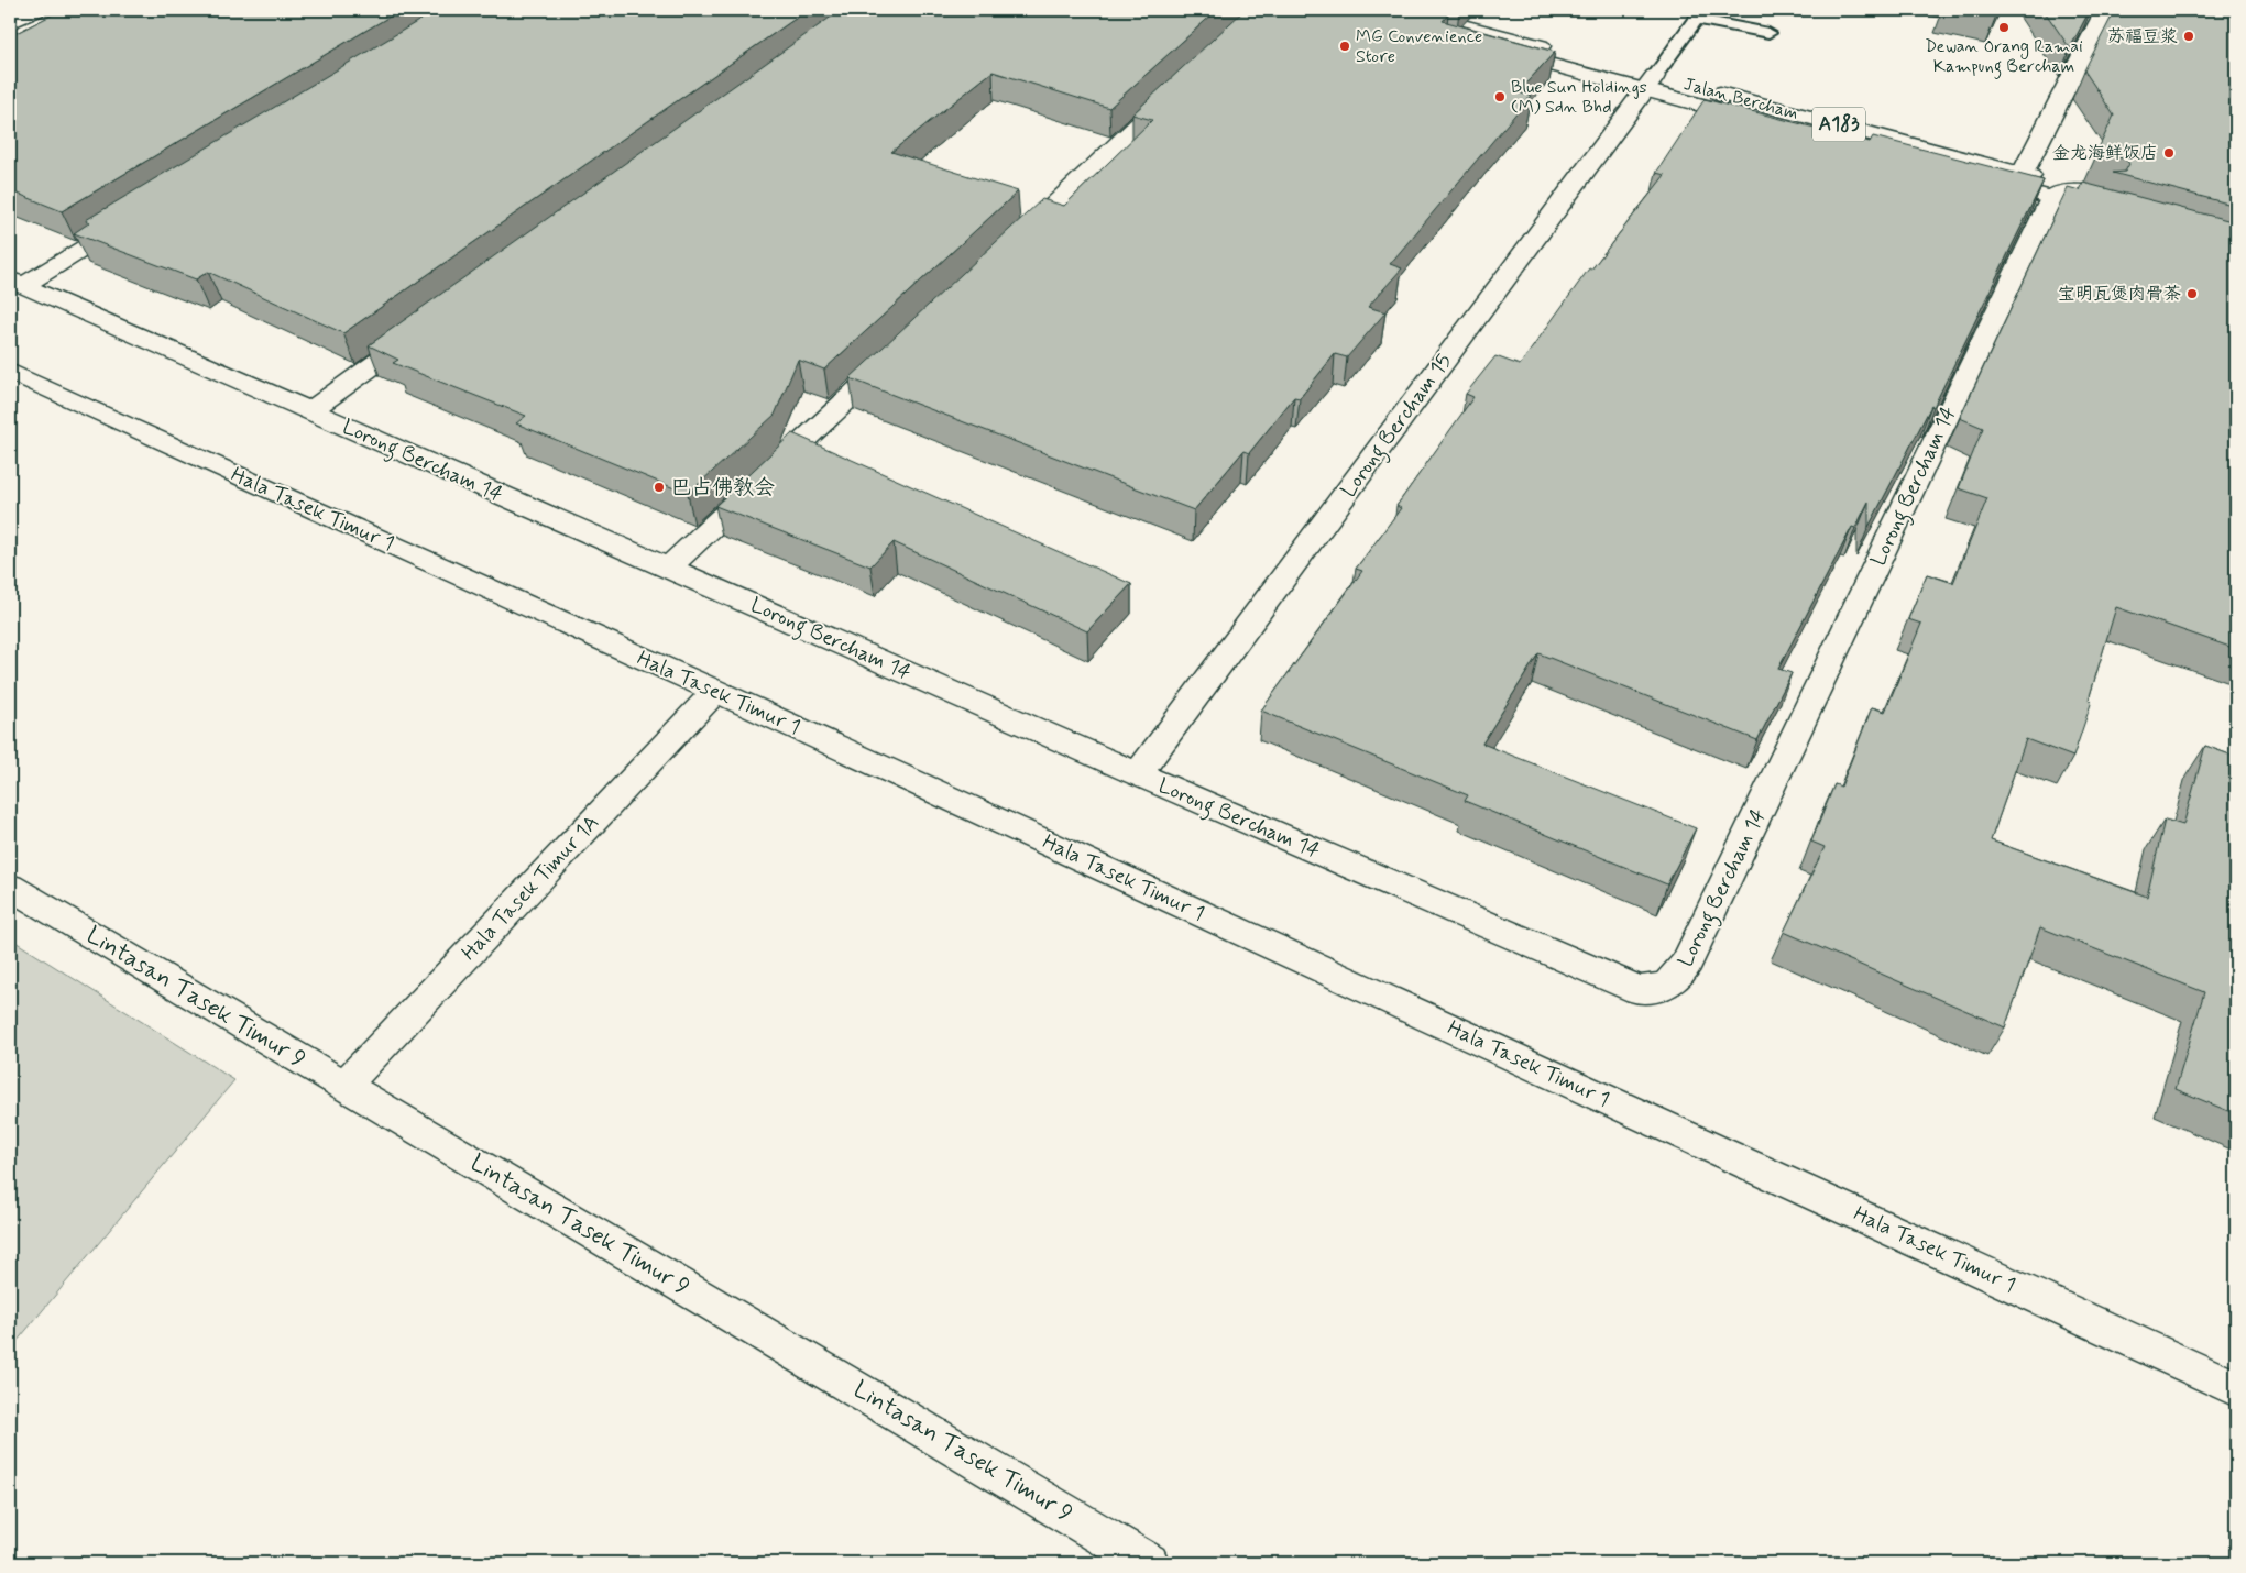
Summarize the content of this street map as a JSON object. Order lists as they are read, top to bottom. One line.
{"streets":{"street":["Jalan Bercham","A183","Lorong Bercham 15","Lorong Bercham 14","Hala Tasek Timur 1","Hala Tasek Timur 1A","Lintasan Tasek Timur 9"]},"crossings":[["Jalan Bercham","Lorong Bercham 15"],["Jalan Bercham","Lorong Bercham 14"],["Lorong Bercham 15","Lorong Bercham 14"],["Hala Tasek Timur 1","Hala Tasek Timur 1A"],["Hala Tasek Timur 1A","Lintasan Tasek Timur 9"]],"places":["Dewan Orang Ramai Kampung Bercham","苏福豆浆","MG Convenience Store","Blue Sun Holdings (M) Sdn Bhd","金龙海鲜饭店","宝明瓦煲肉骨茶","巴占佛教会"]}
